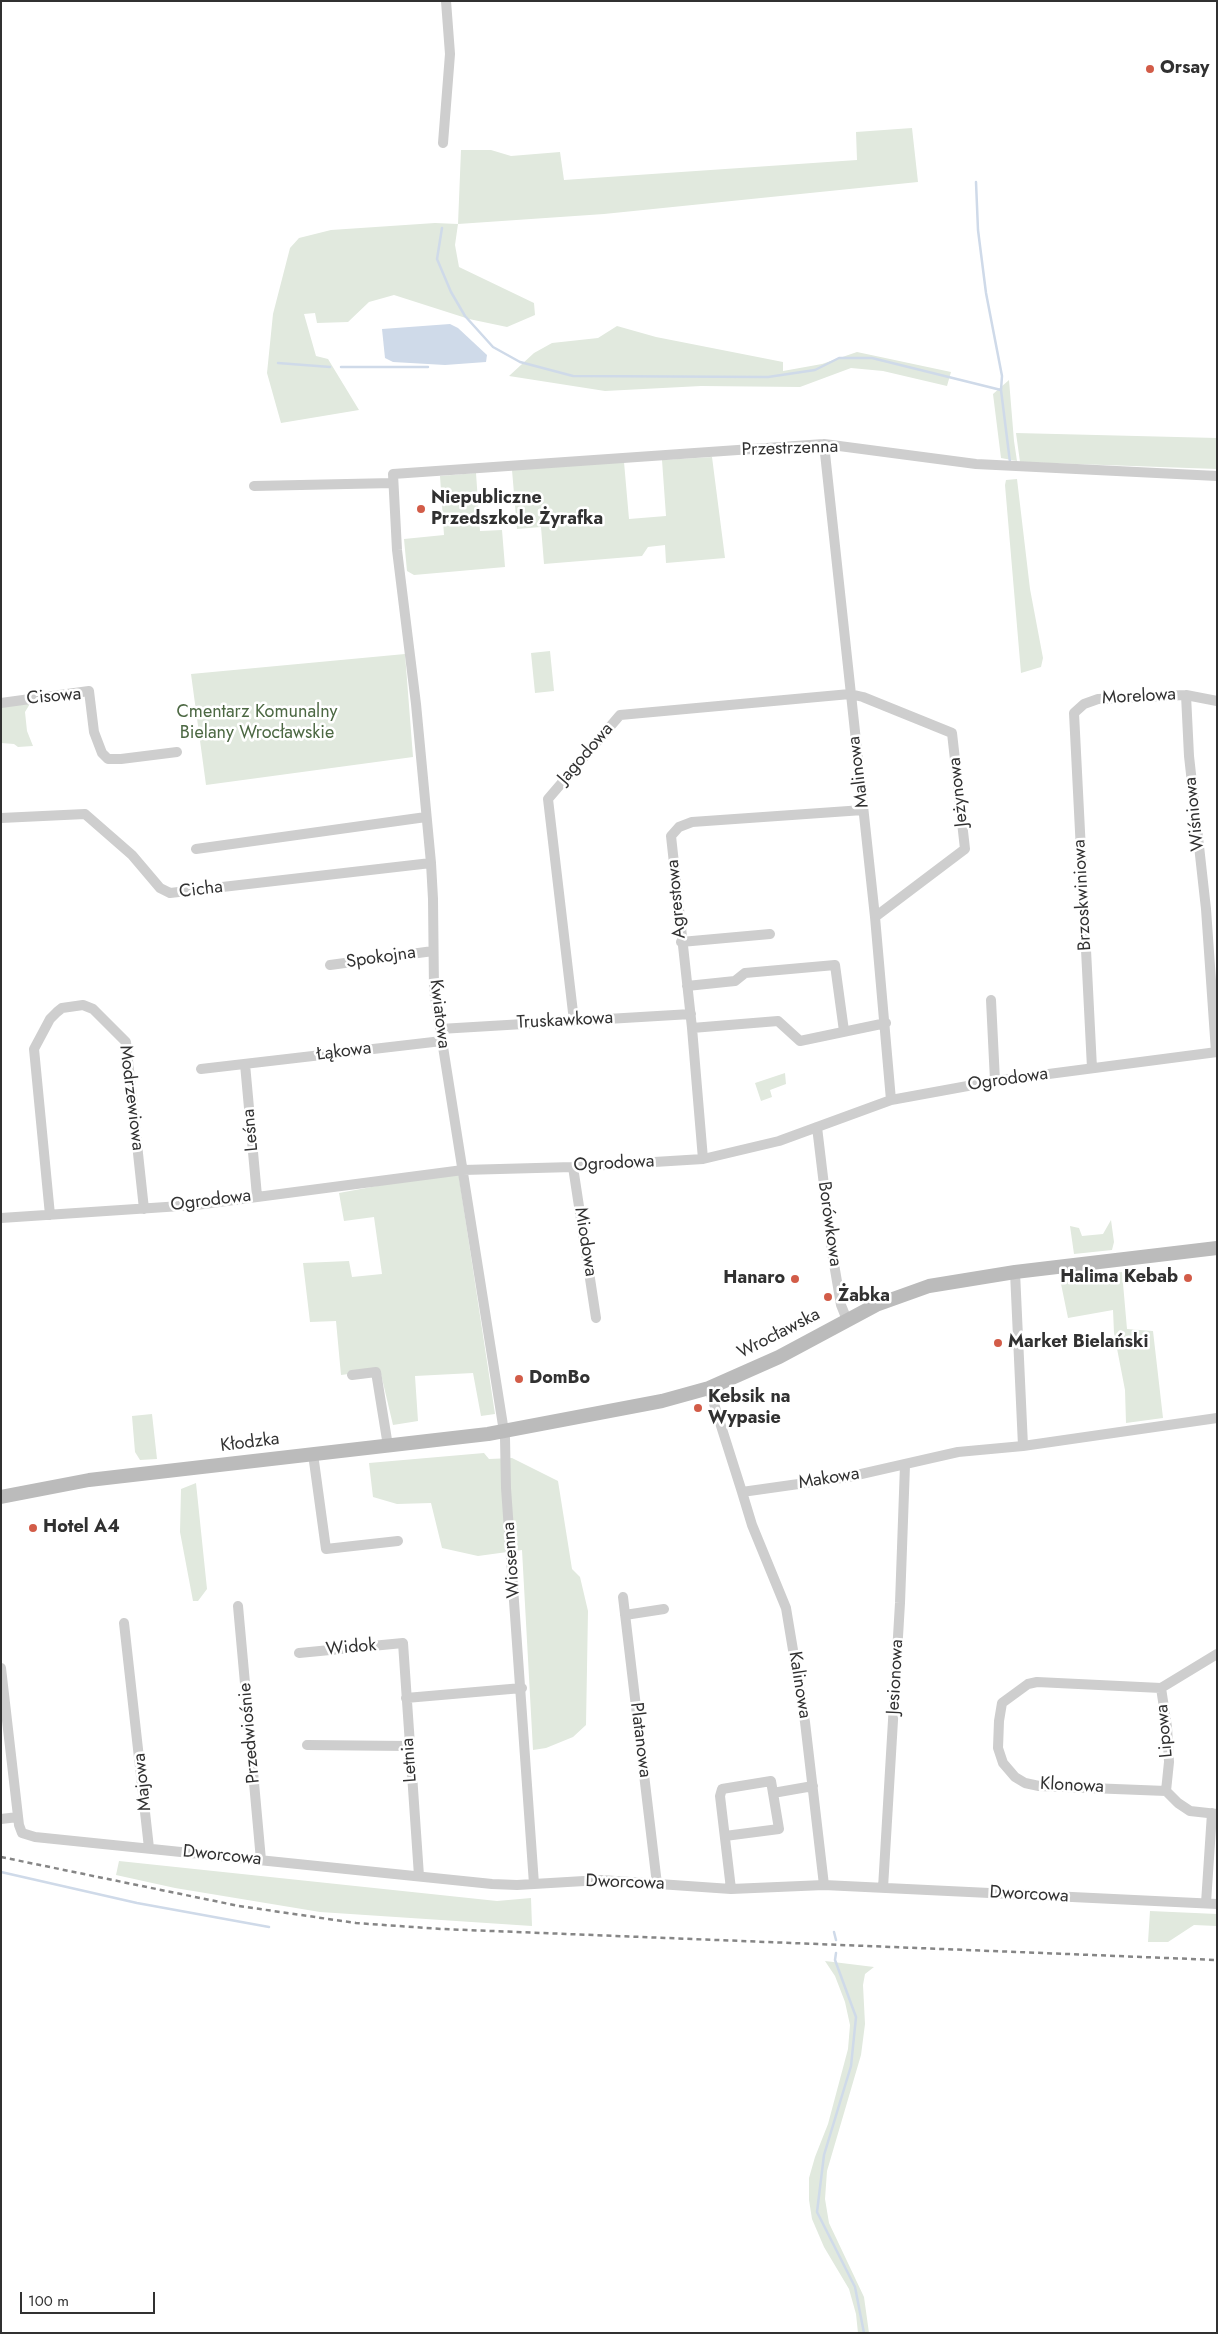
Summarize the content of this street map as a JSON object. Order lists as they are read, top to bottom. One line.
{"streets":{"main road":["Wrocławska","Kłodzka"],"street":["Przestrzenna","Cisowa","Morelowa","Jagodowa","Malinowa","Jeżynowa","Wiśniowa","Cicha","Brzoskwiniowa","Agrestowa","Spokojna","Kwiatowa","Truskawkowa","Łąkowa","Ogrodowa","Modrzewiowa","Leśna","Borówkowa","Miodowa","Makowa","Wiosenna","Widok","Jesionowa","Kalinowa","Lipowa","Przedwiośnie","Platanowa","Letnia","Majowa","Klonowa","Dworcowa"]},"crossings":[["Przestrzenna","Malinowa"],["Przestrzenna","Kwiatowa"],["Morelowa","Wiśniowa"],["Morelowa","Brzoskwiniowa"],["Jagodowa","Malinowa"],["Jagodowa","Jeżynowa"],["Jagodowa","Truskawkowa"],["Malinowa","Jeżynowa"],["Malinowa","Agrestowa"],["Malinowa","Ogrodowa"],["Wiśniowa","Ogrodowa"],["Cicha","Kwiatowa"],["Brzoskwiniowa","Ogrodowa"],["Agrestowa","Truskawkowa"],["Agrestowa","Ogrodowa"],["Spokojna","Kwiatowa"],["Kwiatowa","Truskawkowa"],["Kwiatowa","Łąkowa"],["Kwiatowa","Ogrodowa"],["Kwiatowa","Wrocławska"],["Kwiatowa","Kłodzka"],["Kwiatowa","Wiosenna"],["Łąkowa","Leśna"],["Ogrodowa","Modrzewiowa"],["Ogrodowa","Leśna"],["Ogrodowa","Borówkowa"],["Ogrodowa","Miodowa"],["Borówkowa","Wrocławska"],["Wrocławska","Kłodzka"],["Wrocławska","Wiosenna"],["Kłodzka","Wiosenna"],["Makowa","Jesionowa"],["Makowa","Kalinowa"],["Wiosenna","Dworcowa"],["Widok","Letnia"],["Jesionowa","Dworcowa"],["Kalinowa","Dworcowa"],["Lipowa","Klonowa"],["Przedwiośnie","Dworcowa"],["Platanowa","Dworcowa"],["Letnia","Dworcowa"],["Majowa","Dworcowa"]],"parks":["Cmentarz Komunalny Bielany Wrocławskie"],"places":["Orsay","Niepubliczne Przedszkole Żyrafka","Halima Kebab","Hanaro","Żabka","Market Bielański","DomBo","Kebsik na Wypasie","Hotel A4"],"scale_bar":"100 m"}
